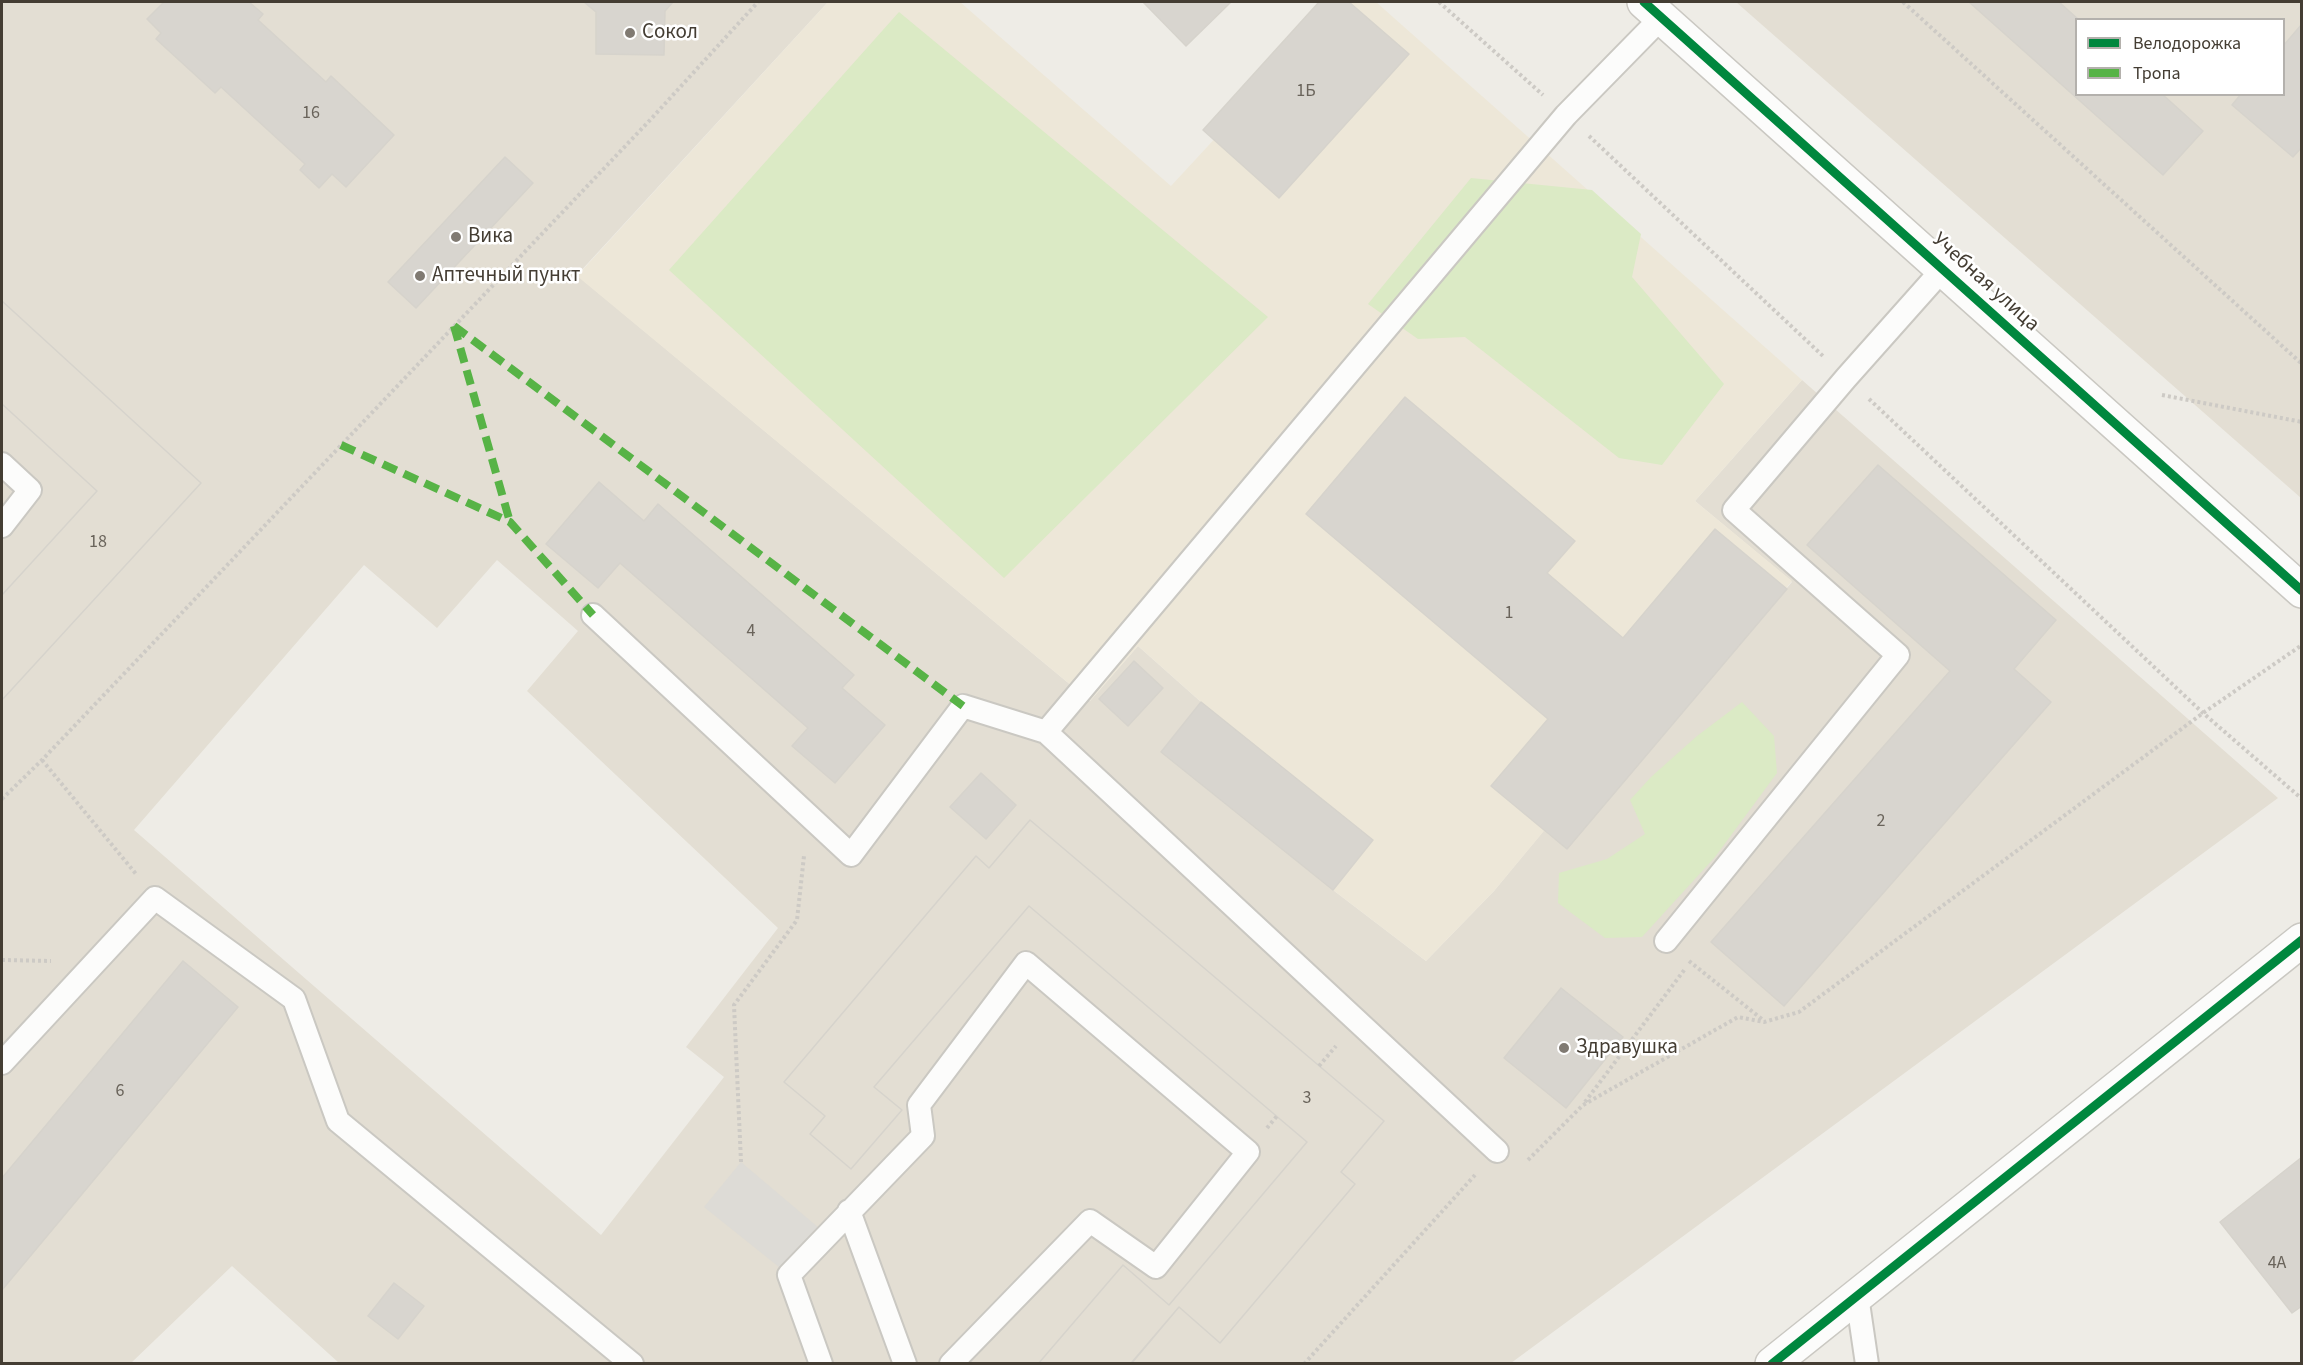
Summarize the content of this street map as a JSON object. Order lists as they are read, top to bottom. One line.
{"streets":{"street":["Учебная улица"]},"places":["Сокол","Вика","Аптечный пункт","Здравушка"],"house_numbers":["1Б","16","18","1","4","2","6","3","4А"],"legend":["Велодорожка","Тропа"]}
